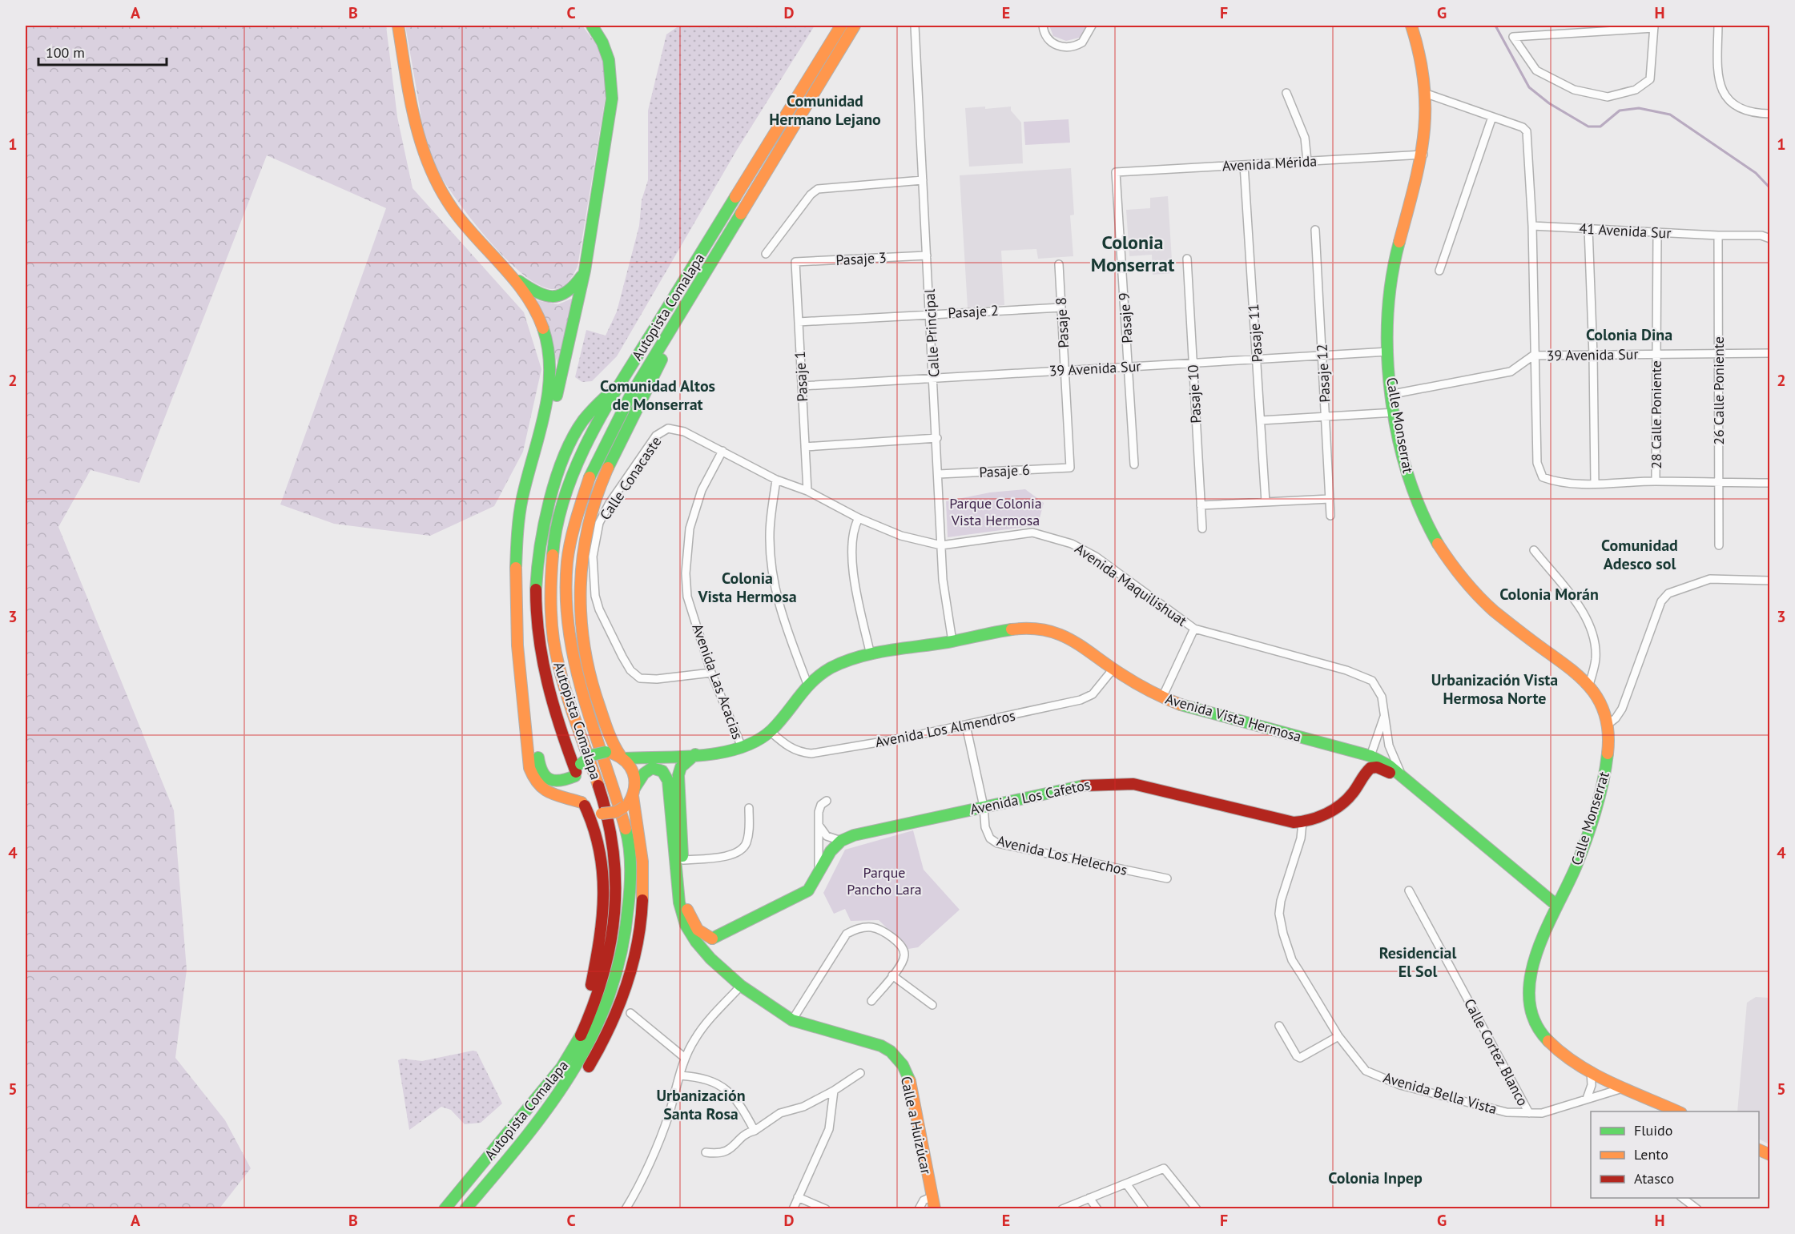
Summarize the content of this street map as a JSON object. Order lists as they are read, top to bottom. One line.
{"streets":{"main road":["Autopista Comalapa","Calle Monserrat","Avenida Vista Hermosa","Avenida Los Cafetos","Calle a Huizúcar"],"street":["Avenida Mérida","41 Avenida Sur","Pasaje 3","Pasaje 2","Pasaje 9","Pasaje 8","Calle Principal","Pasaje 11","39 Avenida Sur","Pasaje 12","Pasaje 1","26 Calle Poniente","Pasaje 10","28 Calle Poniente","Pasaje 6","Calle Conacaste","Avenida Maquilishuat","Avenida Las Acacias","Avenida Los Almendros","Avenida Los Helechos","Calle Cortez Blanco","Avenida Bella Vista"]},"crossings":[["Avenida Mérida","Pasaje 9"],["Avenida Mérida","Pasaje 11"],["Avenida Mérida","Calle Monserrat"],["41 Avenida Sur","26 Calle Poniente"],["41 Avenida Sur","28 Calle Poniente"],["Pasaje 3","Calle Principal"],["Pasaje 3","Pasaje 1"],["Pasaje 2","Pasaje 8"],["Pasaje 2","Calle Principal"],["Pasaje 2","Pasaje 1"],["Pasaje 9","39 Avenida Sur"],["Pasaje 8","39 Avenida Sur"],["Pasaje 8","Pasaje 6"],["Calle Principal","39 Avenida Sur"],["Calle Principal","Pasaje 6"],["Calle Principal","Avenida Maquilishuat"],["Calle Principal","Avenida Vista Hermosa"],["Pasaje 11","39 Avenida Sur"],["39 Avenida Sur","Pasaje 12"],["39 Avenida Sur","Pasaje 1"],["39 Avenida Sur","26 Calle Poniente"],["39 Avenida Sur","Pasaje 10"],["39 Avenida Sur","28 Calle Poniente"],["39 Avenida Sur","Calle Monserrat"],["Pasaje 1","Avenida Maquilishuat"],["Calle Monserrat","Avenida Vista Hermosa"],["Calle Monserrat","Avenida Bella Vista"],["Calle Conacaste","Avenida Maquilishuat"],["Calle Conacaste","Avenida Las Acacias"],["Avenida Maquilishuat","Avenida Las Acacias"],["Avenida Maquilishuat","Avenida Vista Hermosa"],["Avenida Las Acacias","Avenida Vista Hermosa"],["Avenida Vista Hermosa","Avenida Los Almendros"],["Avenida Vista Hermosa","Calle a Huizúcar"],["Avenida Los Almendros","Avenida Los Helechos"],["Avenida Los Cafetos","Avenida Los Helechos"],["Avenida Los Cafetos","Avenida Bella Vista"],["Calle Cortez Blanco","Avenida Bella Vista"]],"districts":["Comunidad Hermano Lejano","Colonia Monserrat","Colonia Dina","Comunidad Altos de Monserrat","Comunidad Adesco sol","Colonia Vista Hermosa","Colonia Morán","Urbanización Vista Hermosa Norte","Residencial El Sol","Urbanización Santa Rosa","Colonia Inpep"],"parks":["Parque Colonia Vista Hermosa","Parque Pancho Lara"],"legend":["Fluido","Lento","Atasco"],"scale_bar":"100 m","grid":{"columns":["A","B","C","D","E","F","G","H"],"rows":["1","2","3","4","5"]}}
